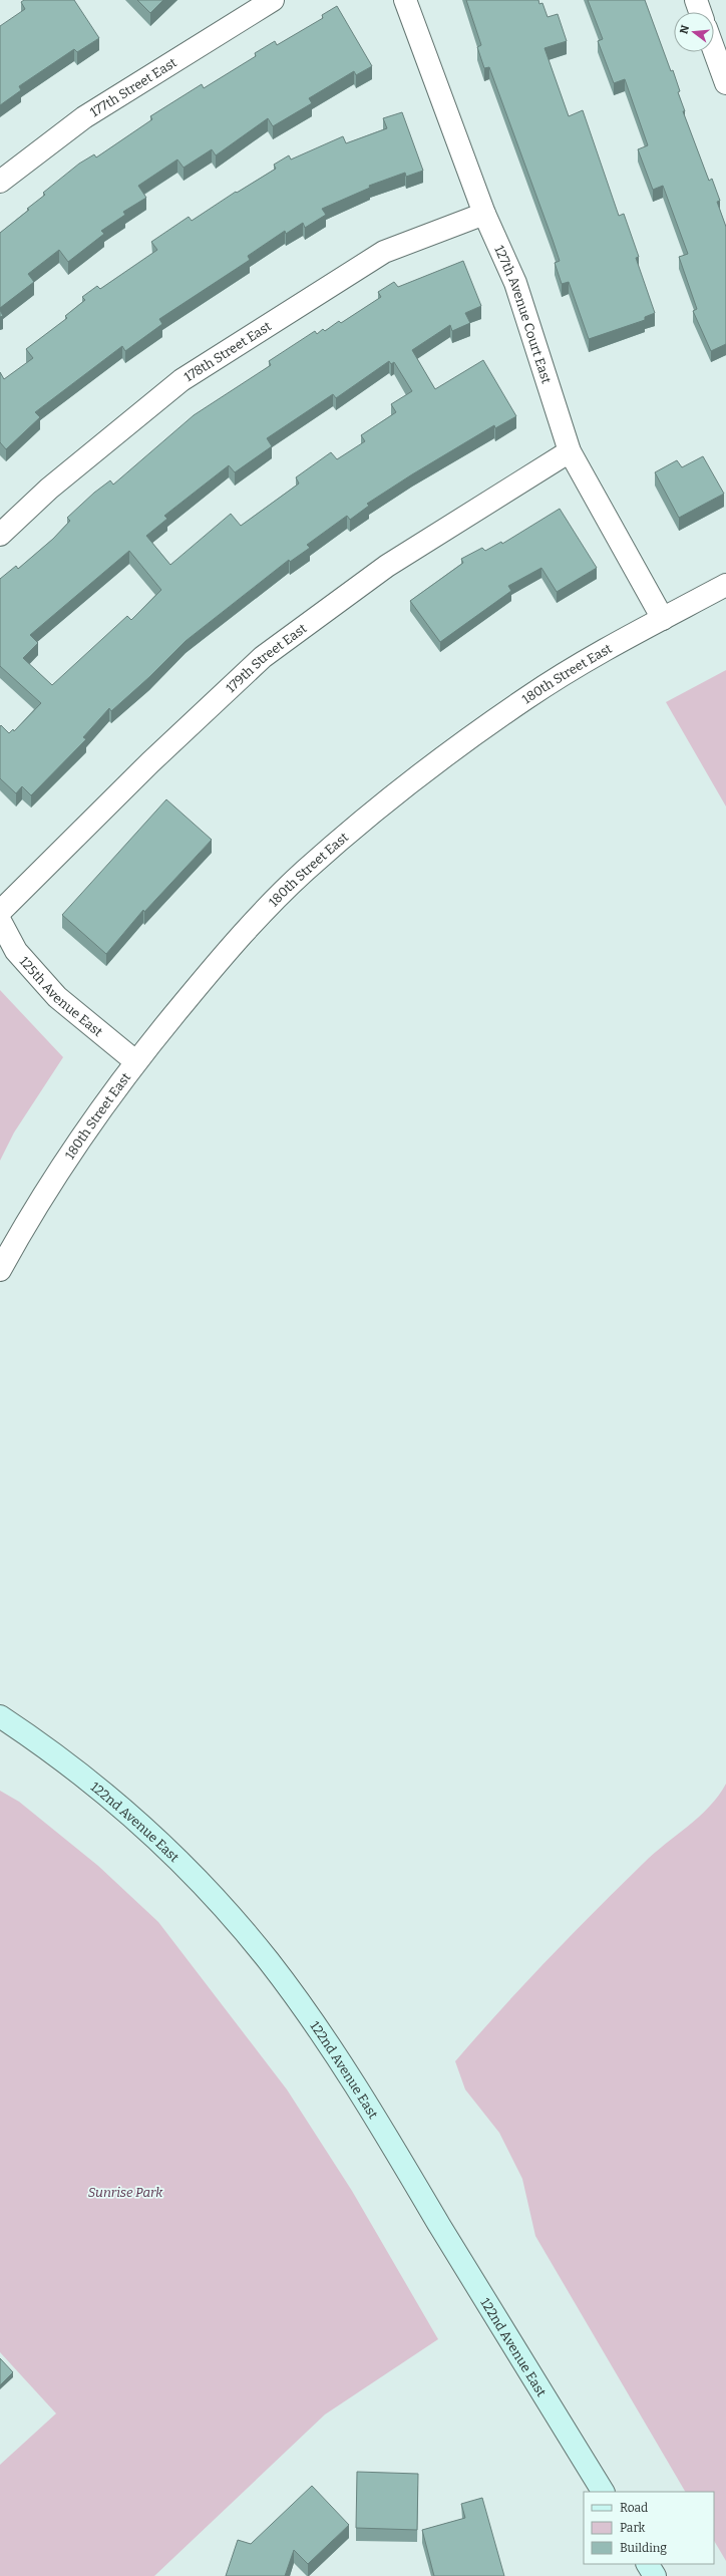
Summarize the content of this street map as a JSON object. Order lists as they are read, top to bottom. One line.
{"streets":{"street":["177th Street East","127th Avenue Court East","178th Street East","179th Street East","180th Street East","125th Avenue East","122nd Avenue East"]},"crossings":[["127th Avenue Court East","178th Street East"],["127th Avenue Court East","179th Street East"],["127th Avenue Court East","180th Street East"],["180th Street East","125th Avenue East"]],"parks":["Sunrise Park"],"legend":["Road","Park","Building"],"north":"left"}
